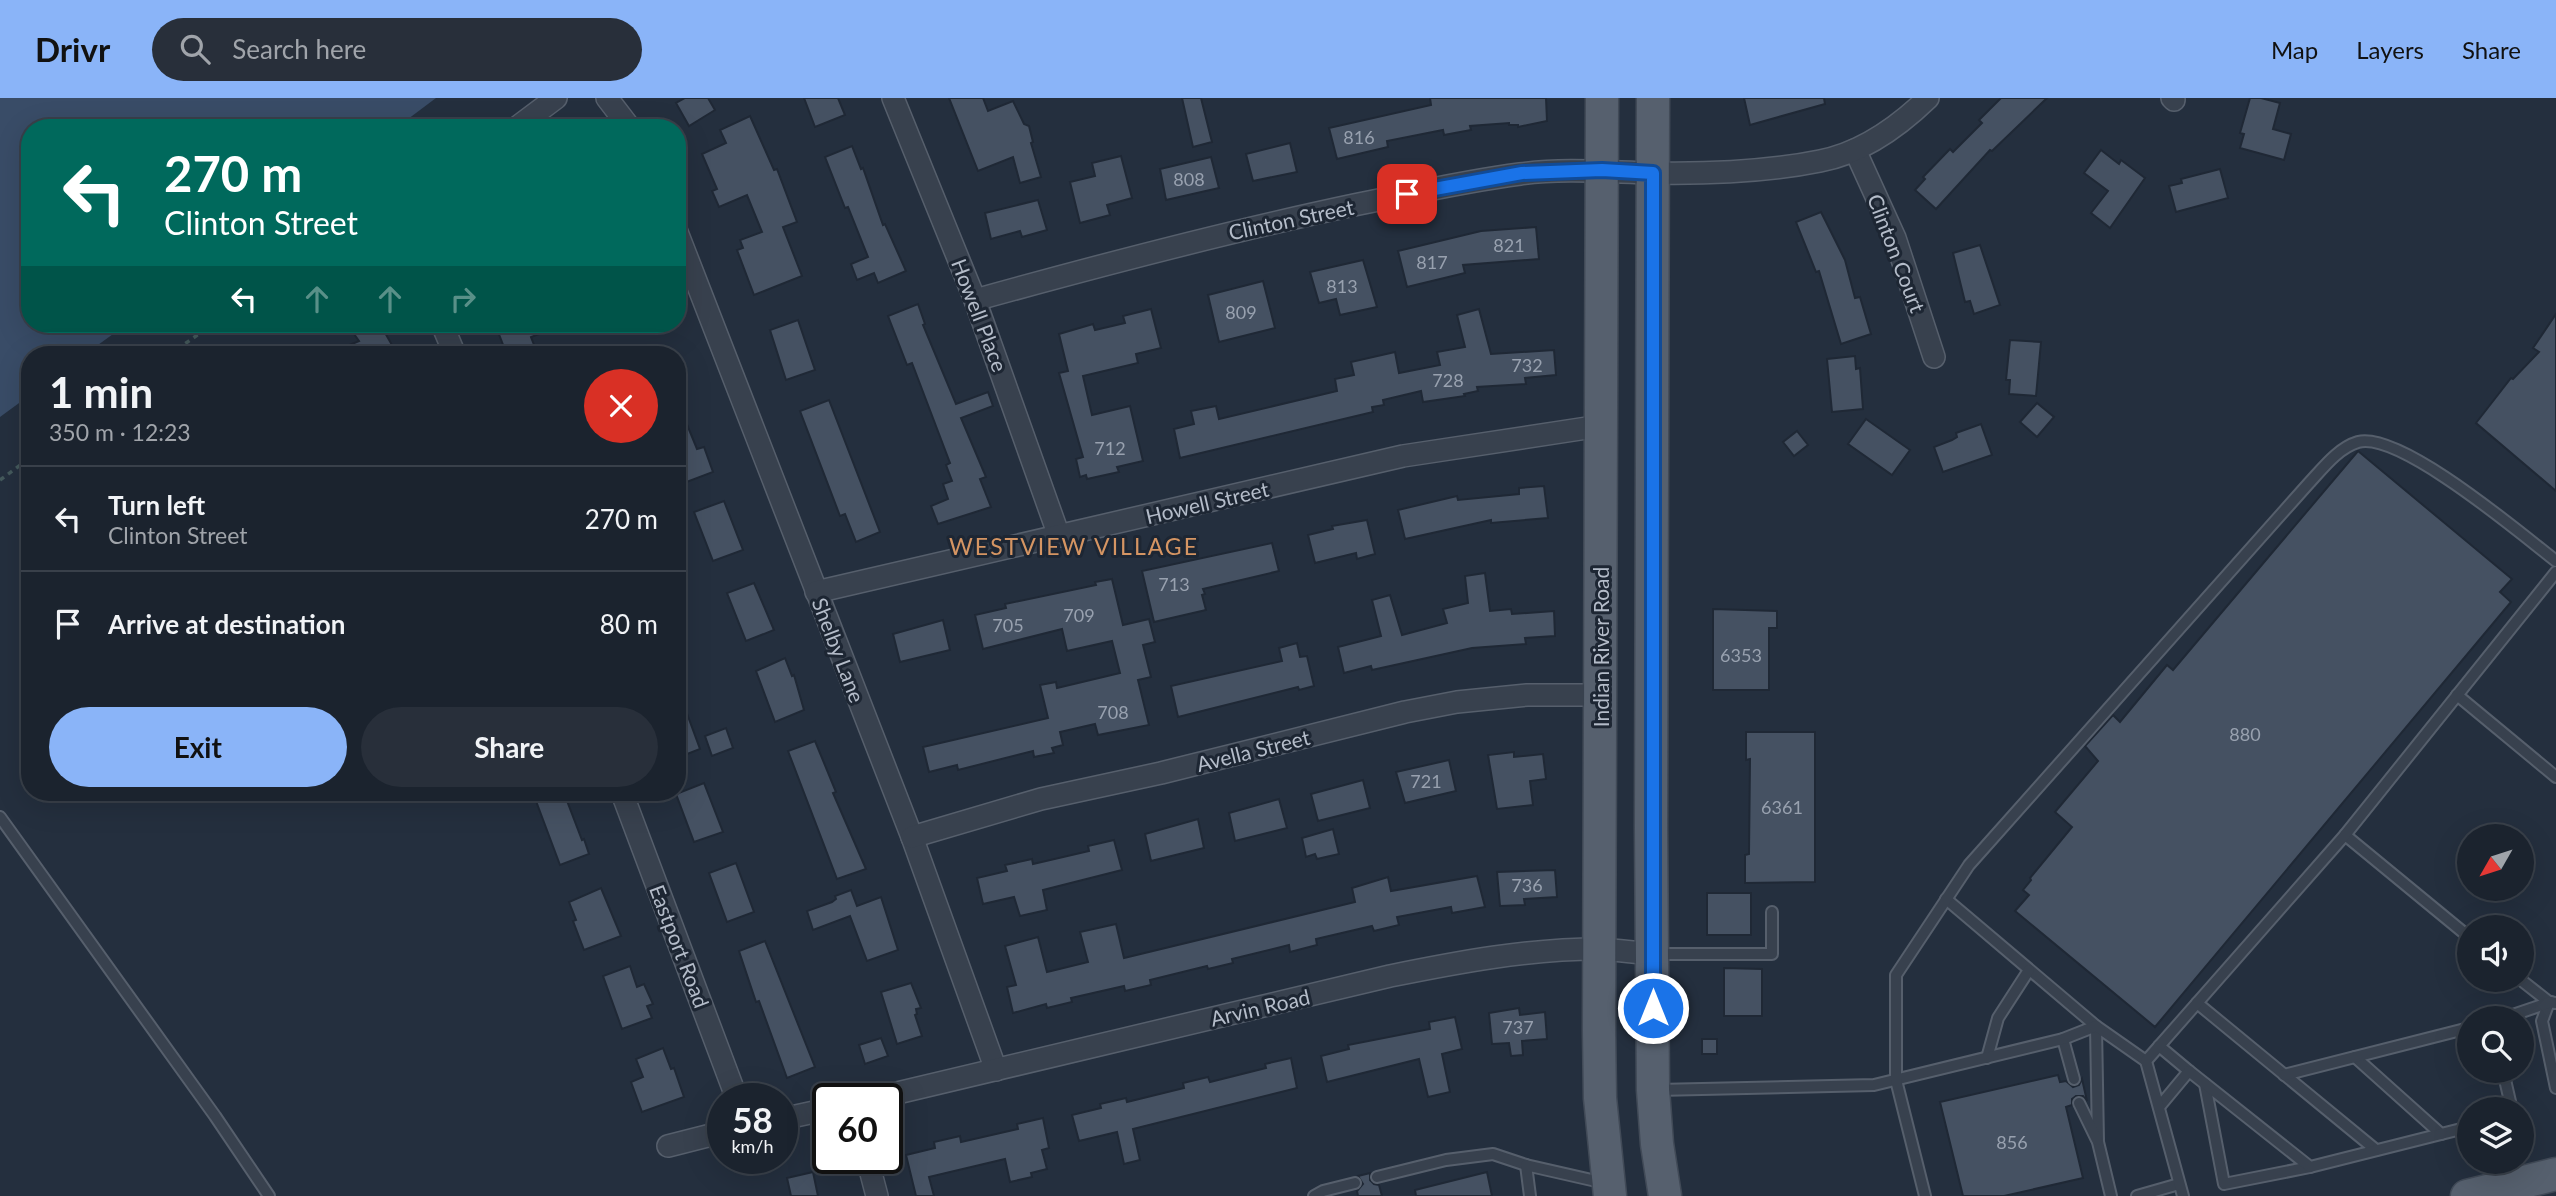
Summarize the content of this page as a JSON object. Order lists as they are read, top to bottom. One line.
{"streets":{"main road":["Indian River Road"],"street":["Clinton Street","Clinton Court","Howell Place","Howell Street","Shelby Lane","Avella Street","Eastport Road","Arvin Road"]},"crossings":[["Clinton Street","Clinton Court"],["Clinton Street","Howell Place"],["Clinton Street","Indian River Road"],["Howell Place","Howell Street"],["Howell Street","Indian River Road"],["Howell Street","Shelby Lane"],["Indian River Road","Avella Street"],["Indian River Road","Arvin Road"],["Shelby Lane","Avella Street"],["Shelby Lane","Arvin Road"]],"districts":["WESTVIEW VILLAGE"],"house_numbers":["816","808","821","817","813","809","732","728","712","713","709","705","6353","708","880","721","6361","736","737","856"],"north":"bottom left","page":{"header":"Drivr","search":"Search here","nav":["Map","Layers","Share"],"turn":["270 m","Clinton Street"],"heading":["1 min","350 m · 12:23"],"list":[{"name":"Turn left","note":"Clinton Street","value":"270 m"},{"name":"Arrive at destination","value":"80 m"}],"buttons":["Exit","Share"],"speed":"58 km/h","limit":"60"}}
